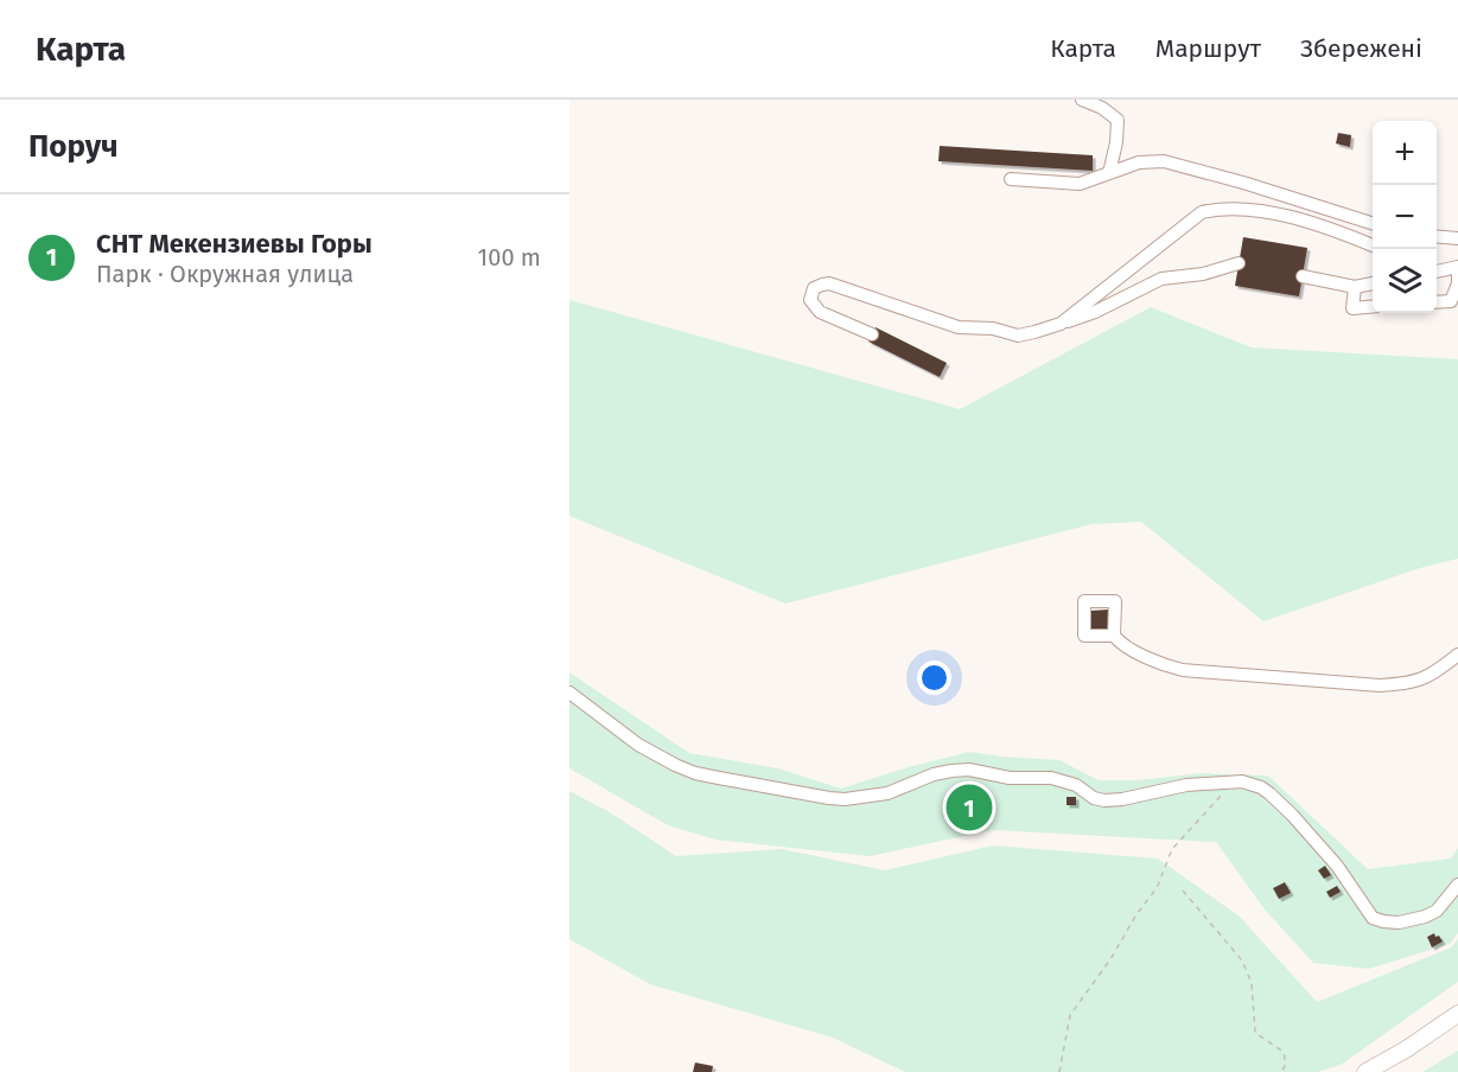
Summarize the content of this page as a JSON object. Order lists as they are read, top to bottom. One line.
{"page":{"header":"Карта","nav":["Карта","Маршрут","Збережені"],"heading":"Поруч","map_buttons":["+","−"],"list":[{"mark":"1","name":"СНТ Мекензиевы Горы","note":"Парк · Окружная улица","value":"100 m"}],"pins":"1"}}
